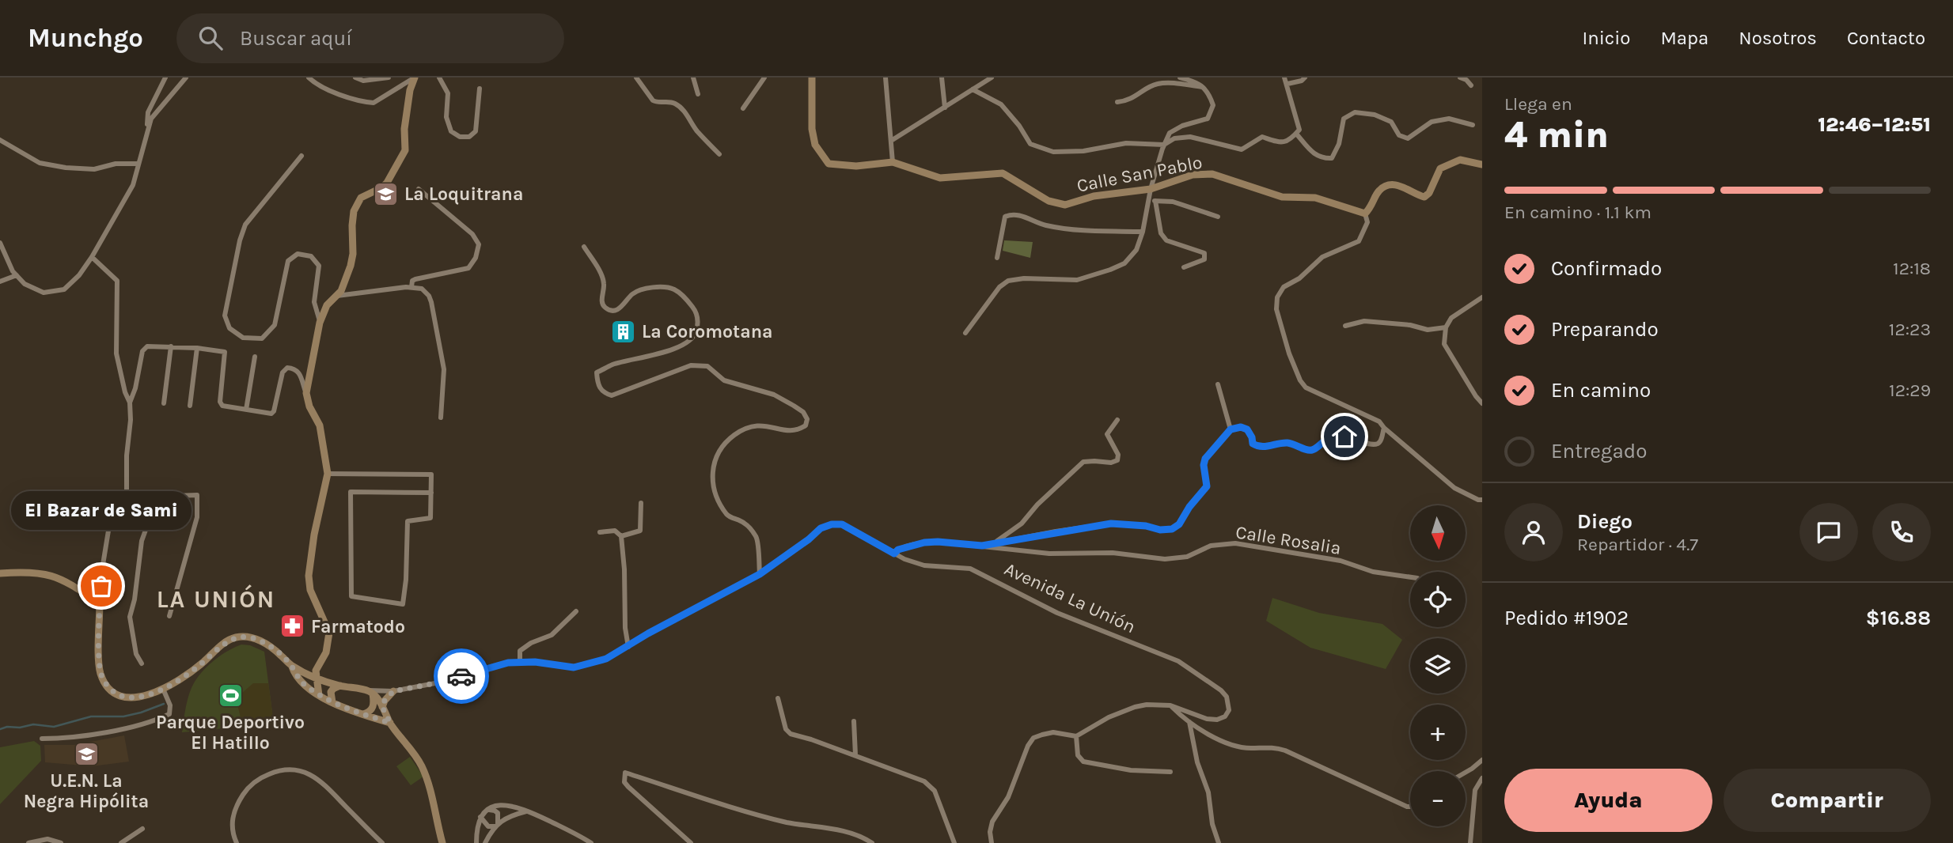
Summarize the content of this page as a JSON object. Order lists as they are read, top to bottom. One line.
{"streets":{"street":["Calle San Pablo","Calle Rosalia","Avenida La Unión"]},"crossings":[["Calle Rosalia","Avenida La Unión"]],"districts":["LA UNIÓN"],"places":{"school or university":["La Loquitrana","U.E.N. La Negra Hipólita"],"building":["La Coromotana"],"other":["El Bazar de Sami"],"pharmacy":["Farmatodo"],"sports":["Parque Deportivo El Hatillo"]},"north":"bottom","page":{"header":"Munchgo","search":"Buscar aquí","nav":["Inicio","Mapa","Nosotros","Contacto"],"heading":["4 min","Llega en","12:46–12:51"],"panel":["Diego","Repartidor · 4.7","Pedido #1902","$16.88"],"bar":"En camino · 1.1 km","list":[["Confirmado","12:18"],["Preparando","12:23"],["En camino","12:29"],"Entregado"],"bubble":"El Bazar de Sami","map_buttons":["+","−"],"buttons":["Ayuda","Compartir"]}}
